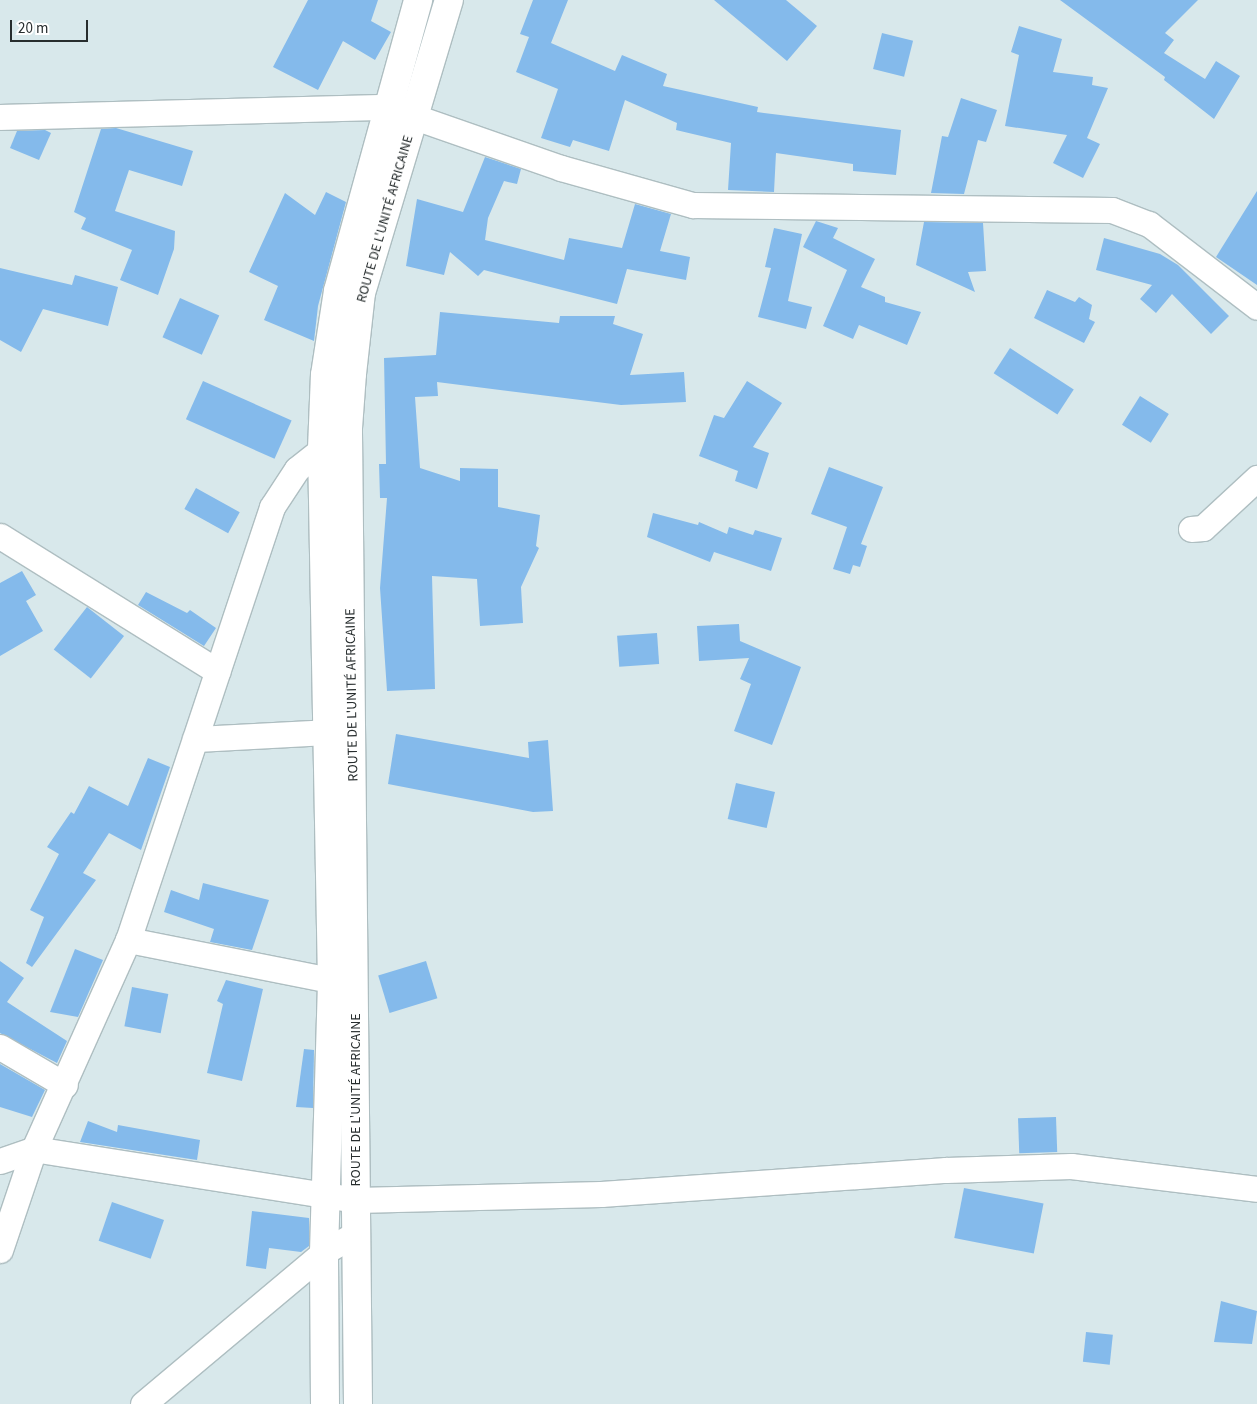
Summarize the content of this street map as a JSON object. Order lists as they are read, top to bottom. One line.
{"streets":{"main road":["ROUTE DE L'UNITÉ AFRICAINE"]},"scale_bar":"20 m"}
